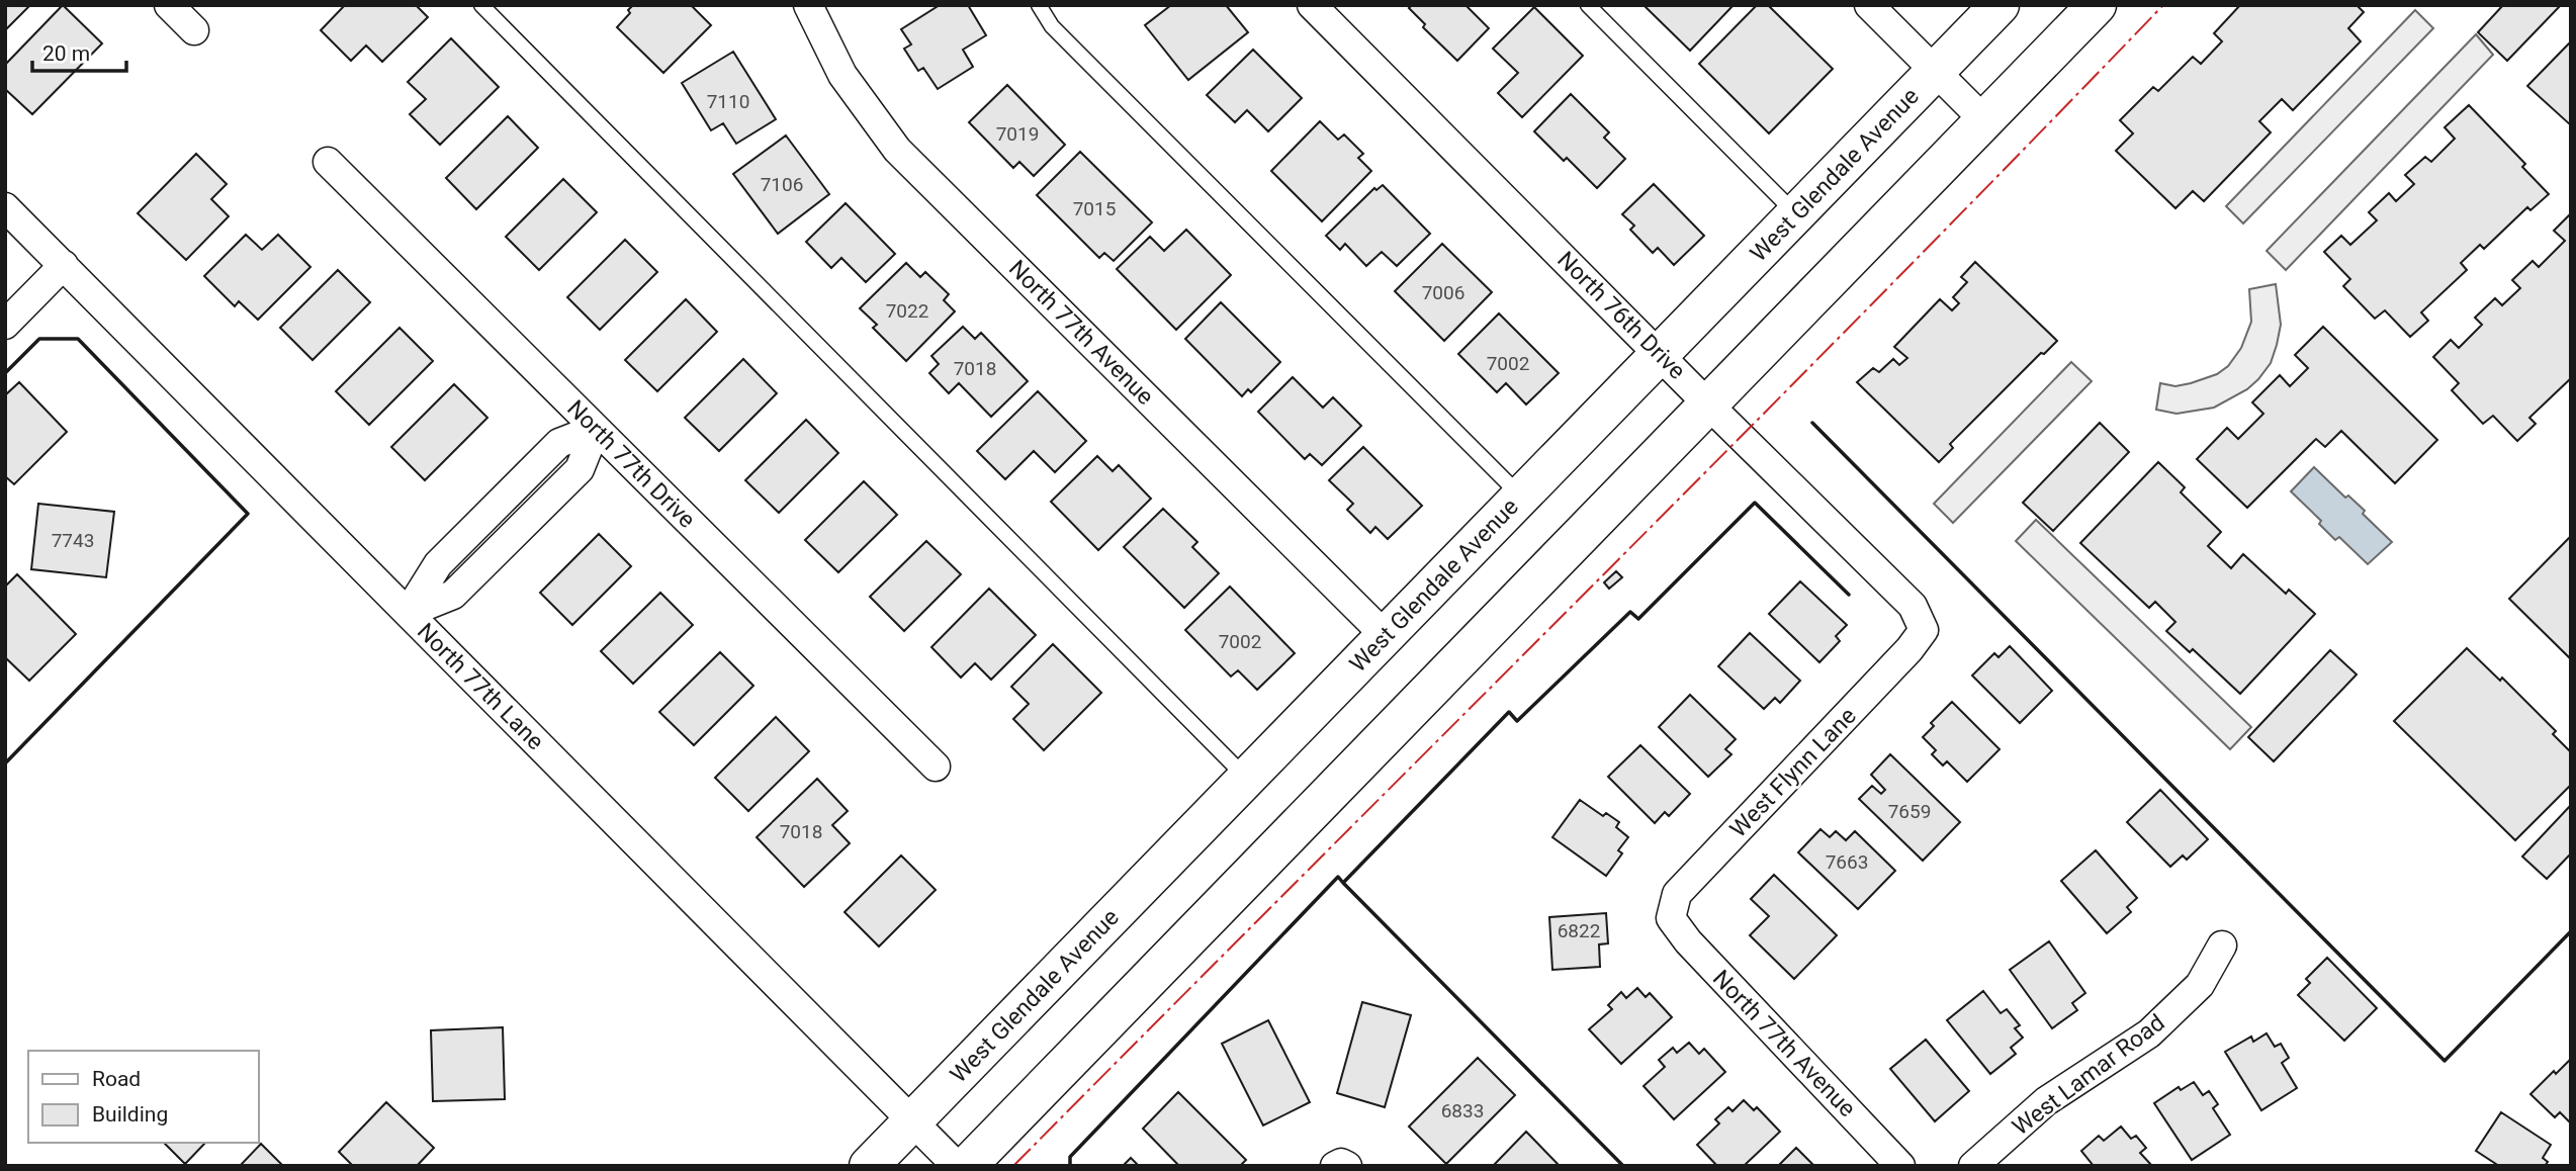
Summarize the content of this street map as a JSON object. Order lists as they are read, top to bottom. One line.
{"streets":{"main road":["West Glendale Avenue"],"street":["North 76th Drive","North 77th Avenue","North 77th Drive","North 77th Lane","West Flynn Lane","West Lamar Road"]},"crossings":[["West Glendale Avenue","North 76th Drive"],["West Glendale Avenue","North 77th Avenue"],["West Glendale Avenue","North 77th Lane"],["North 76th Drive","West Flynn Lane"],["North 77th Avenue","West Flynn Lane"]],"house_numbers":["7110","7019","7106","7015","7006","7022","7002","7018","7743","7002","7659","7018","7663","6822","6833"],"legend":["Road","Building"],"scale_bar":"20 m"}
